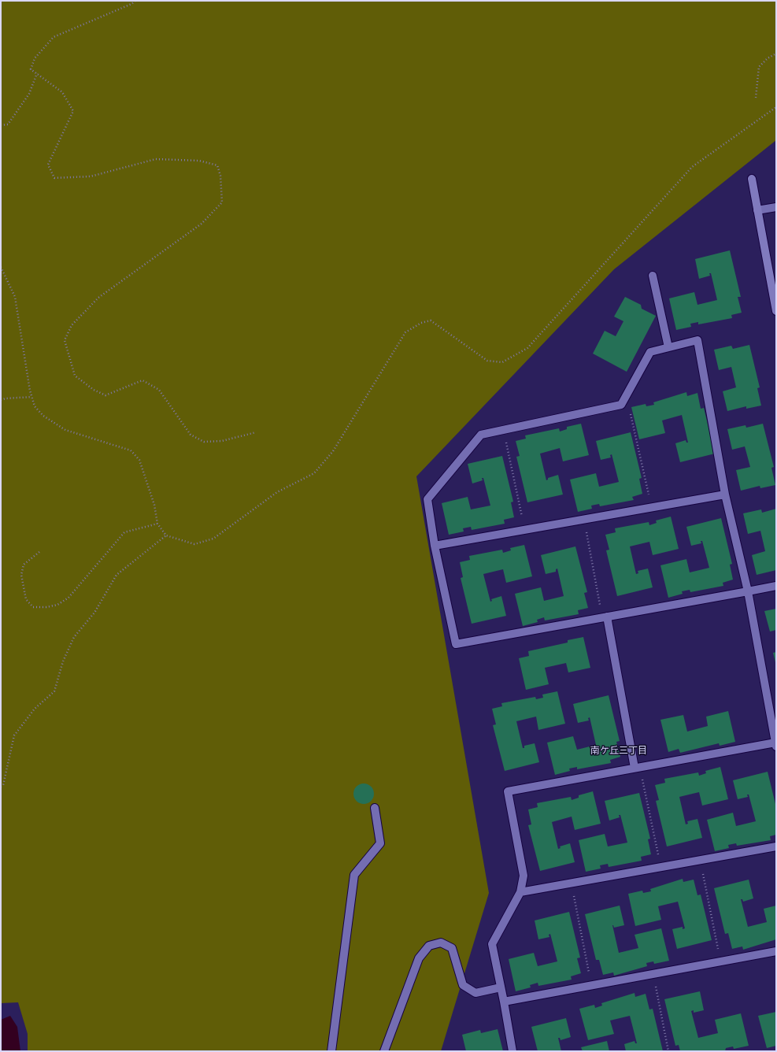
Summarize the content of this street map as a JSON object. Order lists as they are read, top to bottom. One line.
{"districts":["南ケ丘三丁目"]}
